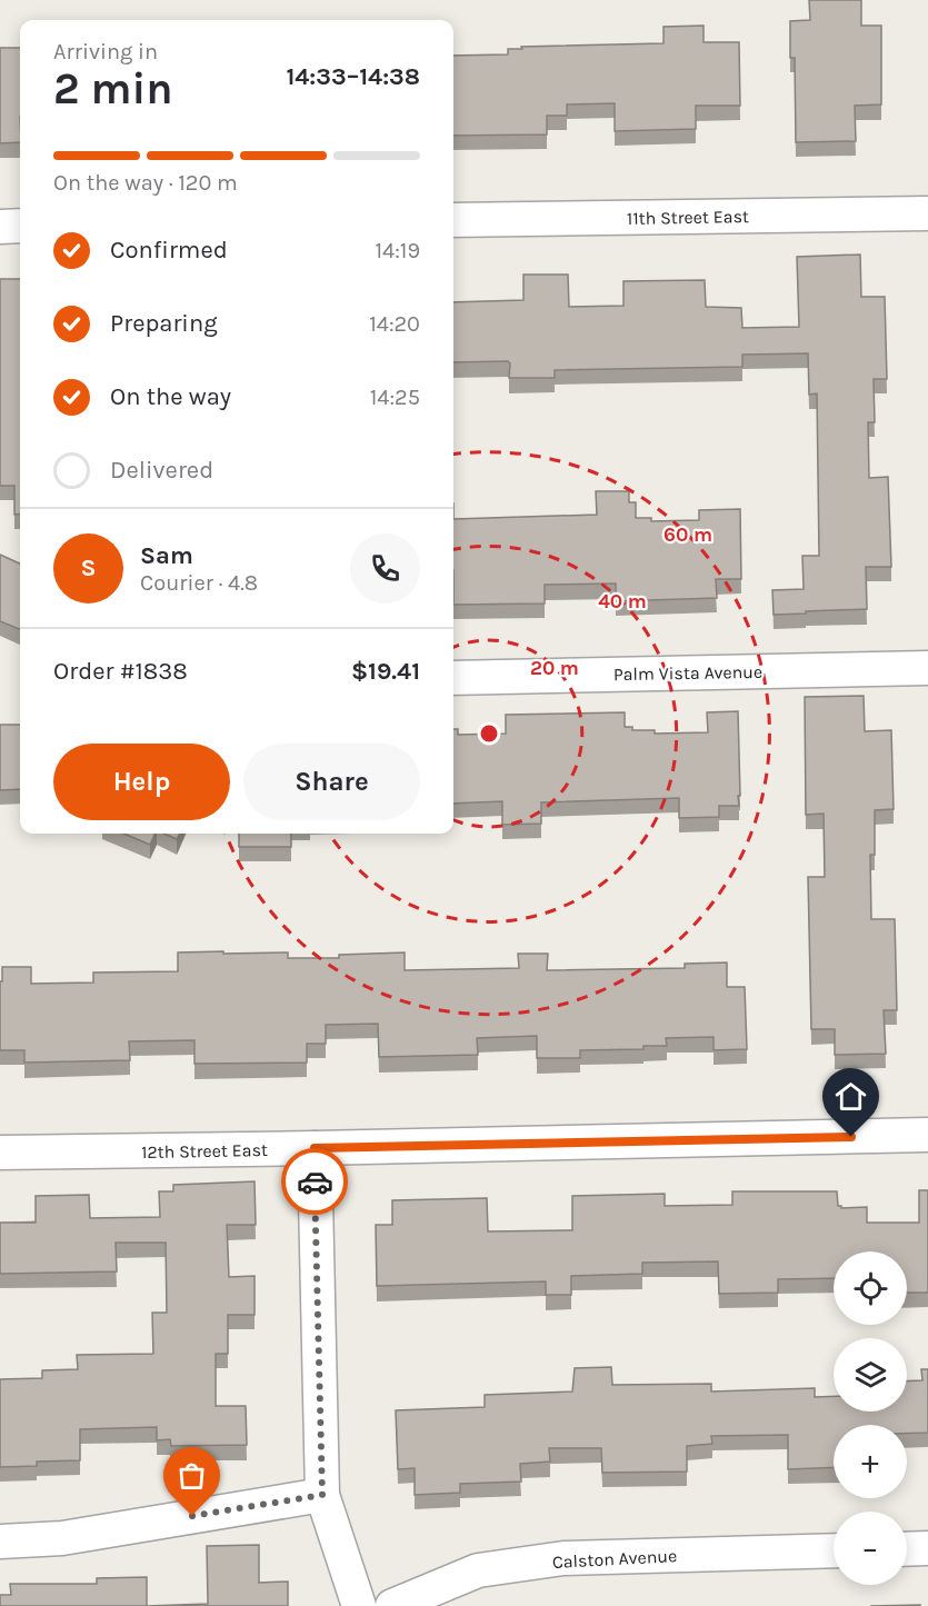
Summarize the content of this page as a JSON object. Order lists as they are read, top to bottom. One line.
{"streets":{"street":["11th Street East","Palm Vista Avenue","12th Street East","Calston Avenue"]},"page":{"heading":["2 min","Arriving in","14:33–14:38"],"panel":["Sam","Courier · 4.8","Order #1838","$19.41"],"bar":"On the way · 120 m","list":[["Confirmed","14:19"],["Preparing","14:20"],["On the way","14:25"],"Delivered"],"round":"S","buttons":["Help","Share"],"map_buttons":["+","−"]},"rings":["60 m","40 m","20 m"]}
